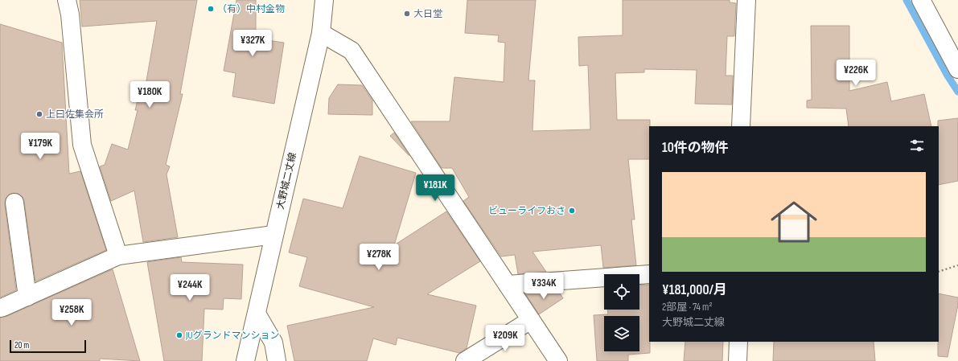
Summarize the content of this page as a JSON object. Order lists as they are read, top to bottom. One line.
{"streets":{"street":["大野城二丈線"]},"places":["（有）中村金物","大日堂","上曰佐集会所","ビューライフおさ","JUグランドマンション"],"scale_bar":"20 m","page":{"price":["¥327K","¥226K","¥180K","¥179K","¥181K","¥278K","¥334K","¥244K","¥258K","¥209K"],"heading":"10件の物件","list":[{"name":"¥181,000/月","note":"2部屋 · 74 m² · 大野城二丈線"}],"scale":"20 m"}}
